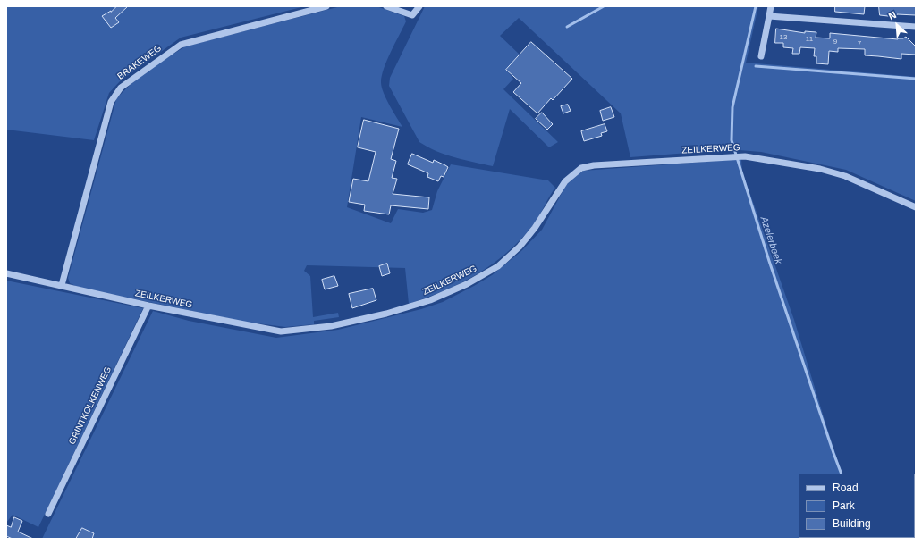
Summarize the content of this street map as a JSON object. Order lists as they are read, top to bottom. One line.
{"streets":{"street":["BRAKEWEG","ZEILKERWEG","GRINTKOLKENWEG"]},"crossings":[["BRAKEWEG","ZEILKERWEG"],["ZEILKERWEG","GRINTKOLKENWEG"]],"water":["Azelerbeek"],"house_numbers":["13","11","9","7"],"legend":["Road","Park","Building"],"north":"top left"}
